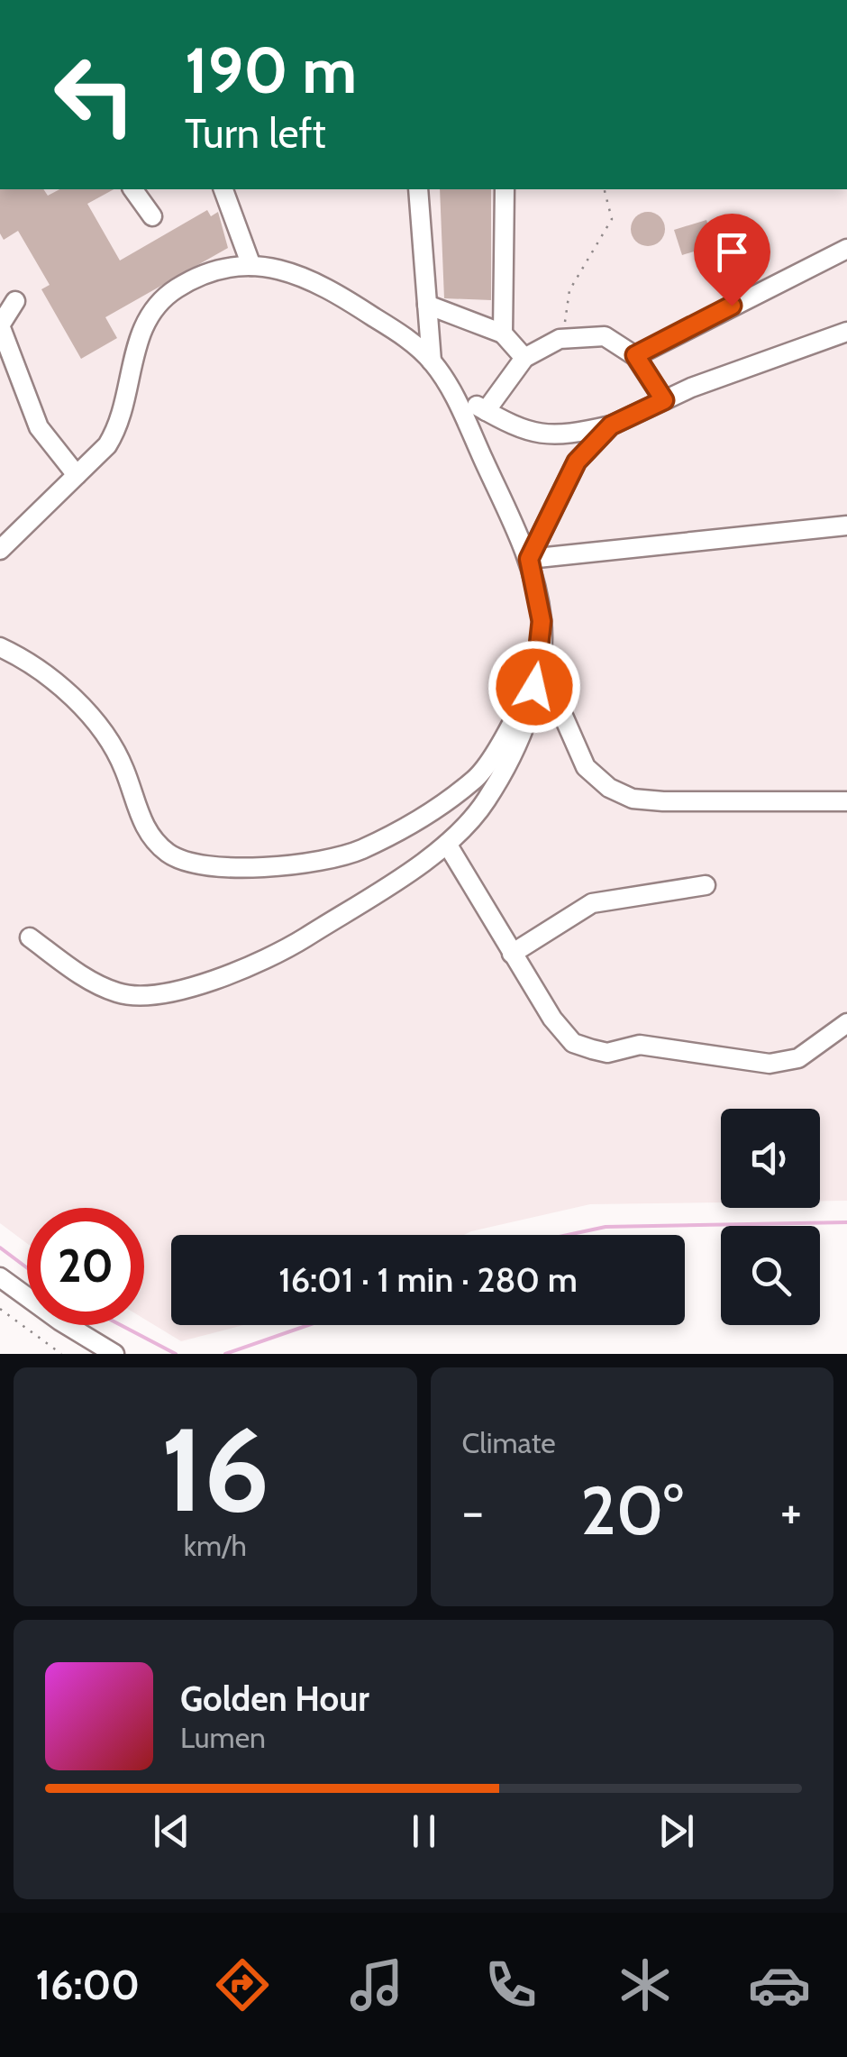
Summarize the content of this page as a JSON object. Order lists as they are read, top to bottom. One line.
{"page":{"turn":["190 m","Turn left"],"limit":"20","trip":"16:01 · 1 min · 280 m","tile":[["16","km/h"],"Climate"],"heat":["−","20°","+"],"song":["Golden Hour","Lumen"],"tabs":"16:00"}}
